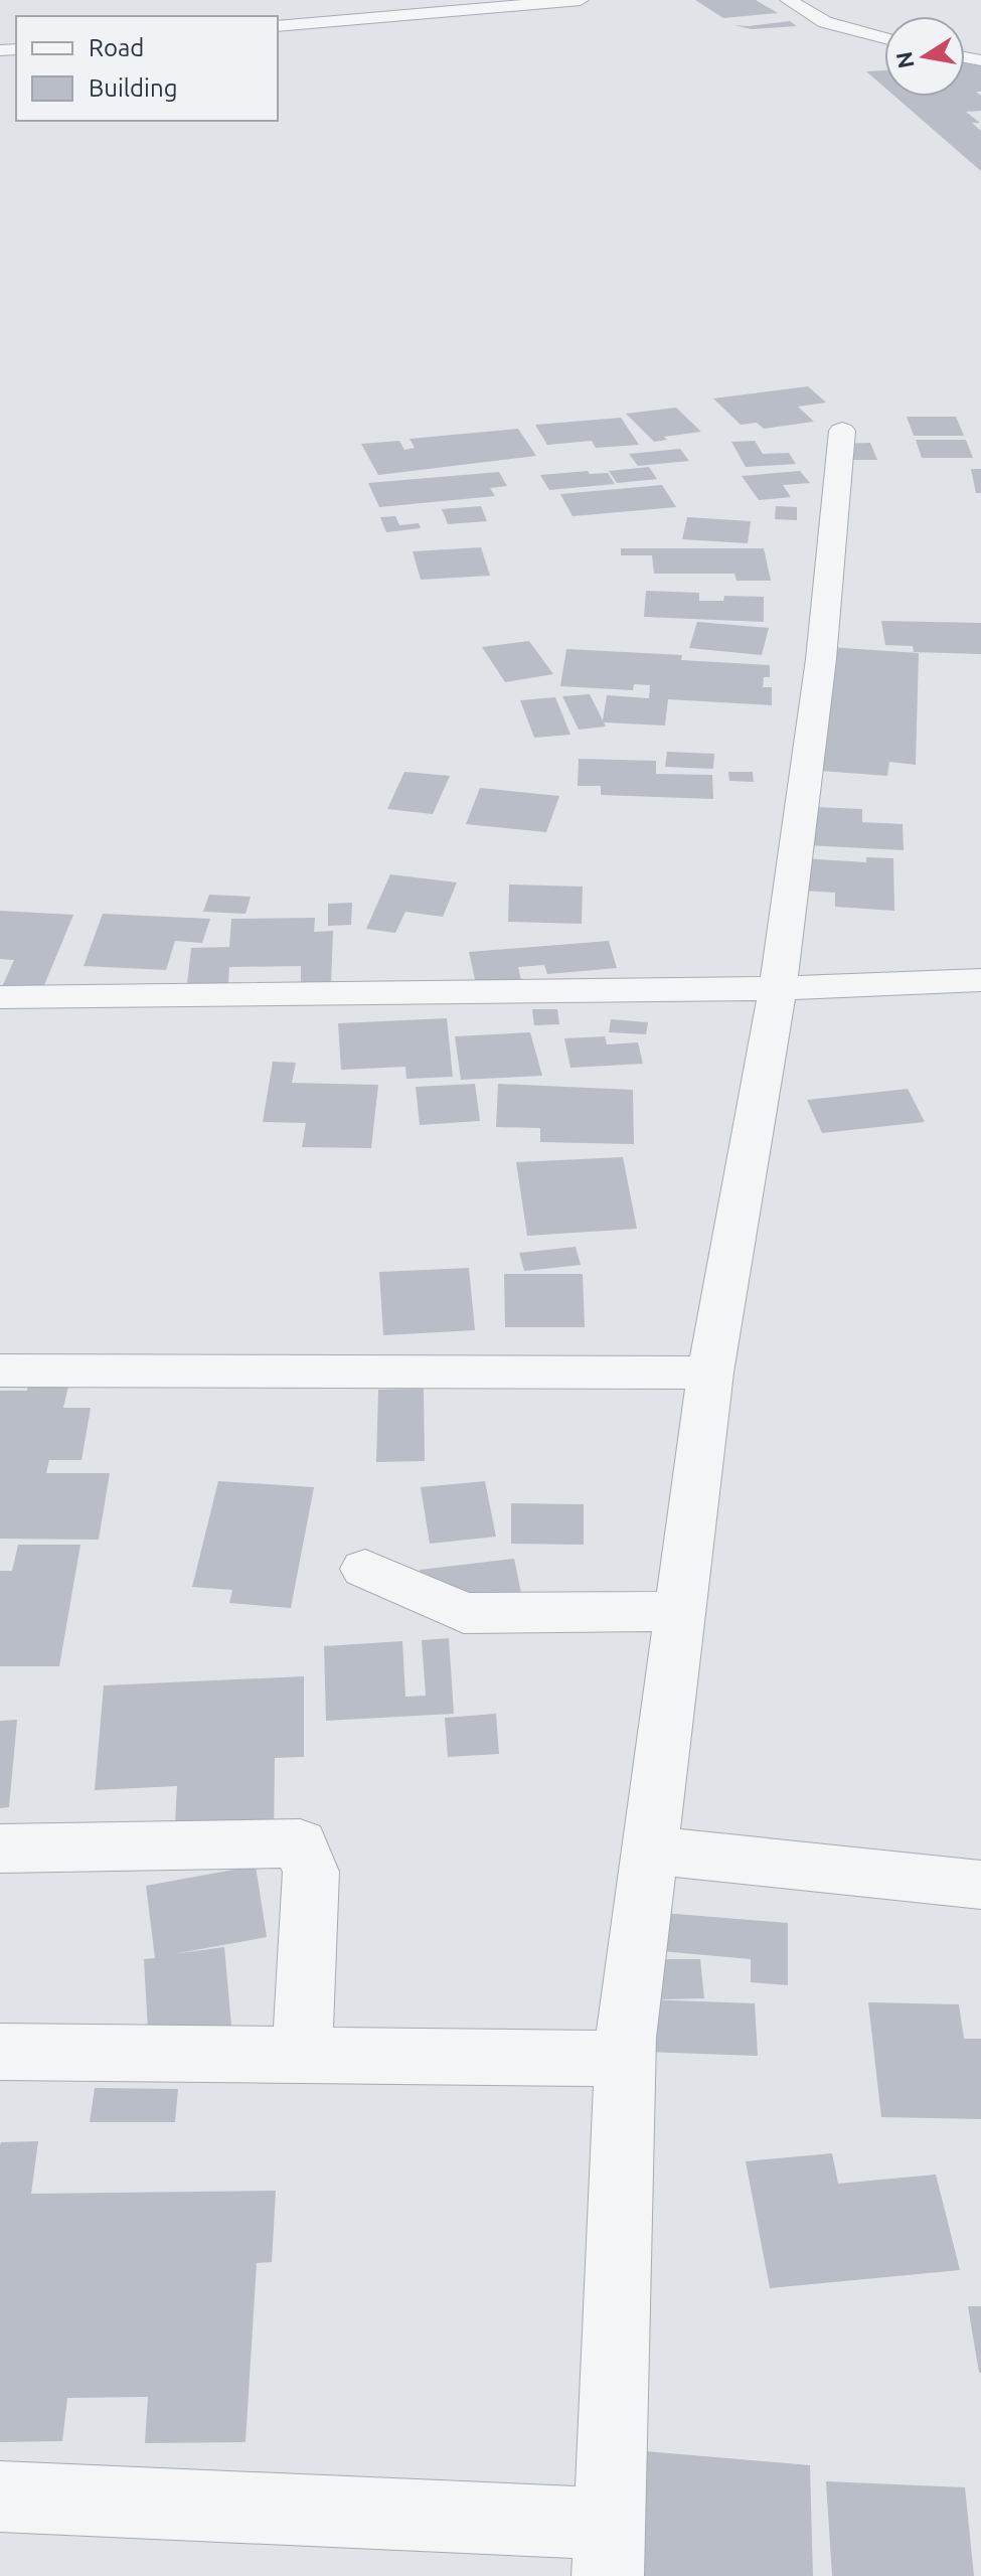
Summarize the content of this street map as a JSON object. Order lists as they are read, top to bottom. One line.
{"legend":["Road","Building"],"north":"left"}
